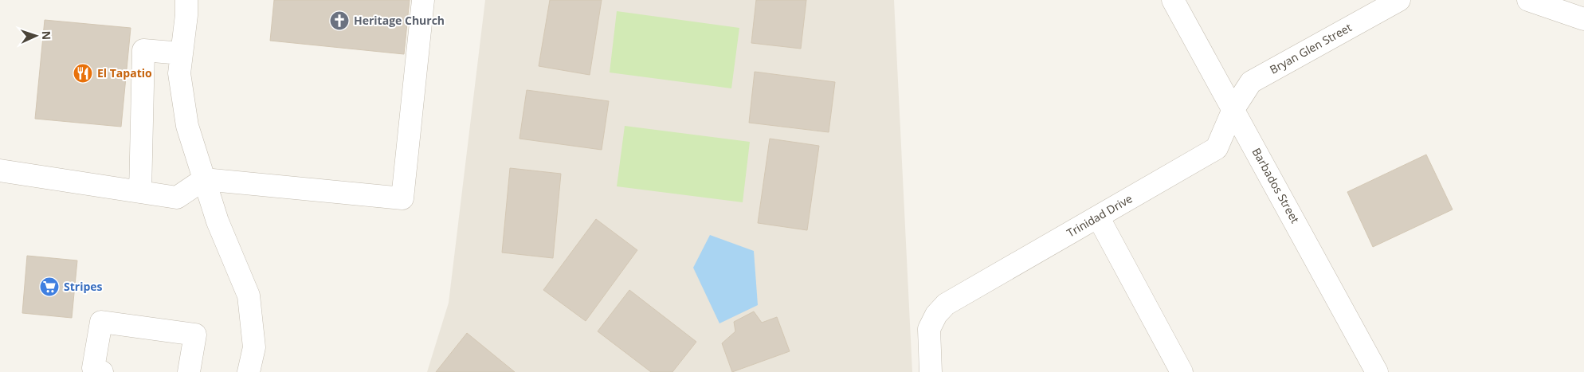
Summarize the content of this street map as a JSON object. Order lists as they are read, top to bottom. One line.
{"streets":{"street":["Bryan Glen Street","Barbados Street","Trinidad Drive"]},"crossings":[["Bryan Glen Street","Barbados Street"],["Bryan Glen Street","Trinidad Drive"],["Barbados Street","Trinidad Drive"]],"places":{"church":["Heritage Church"],"restaurant":["El Tapatio"],"supermarket":["Stripes"]},"north":"right"}
